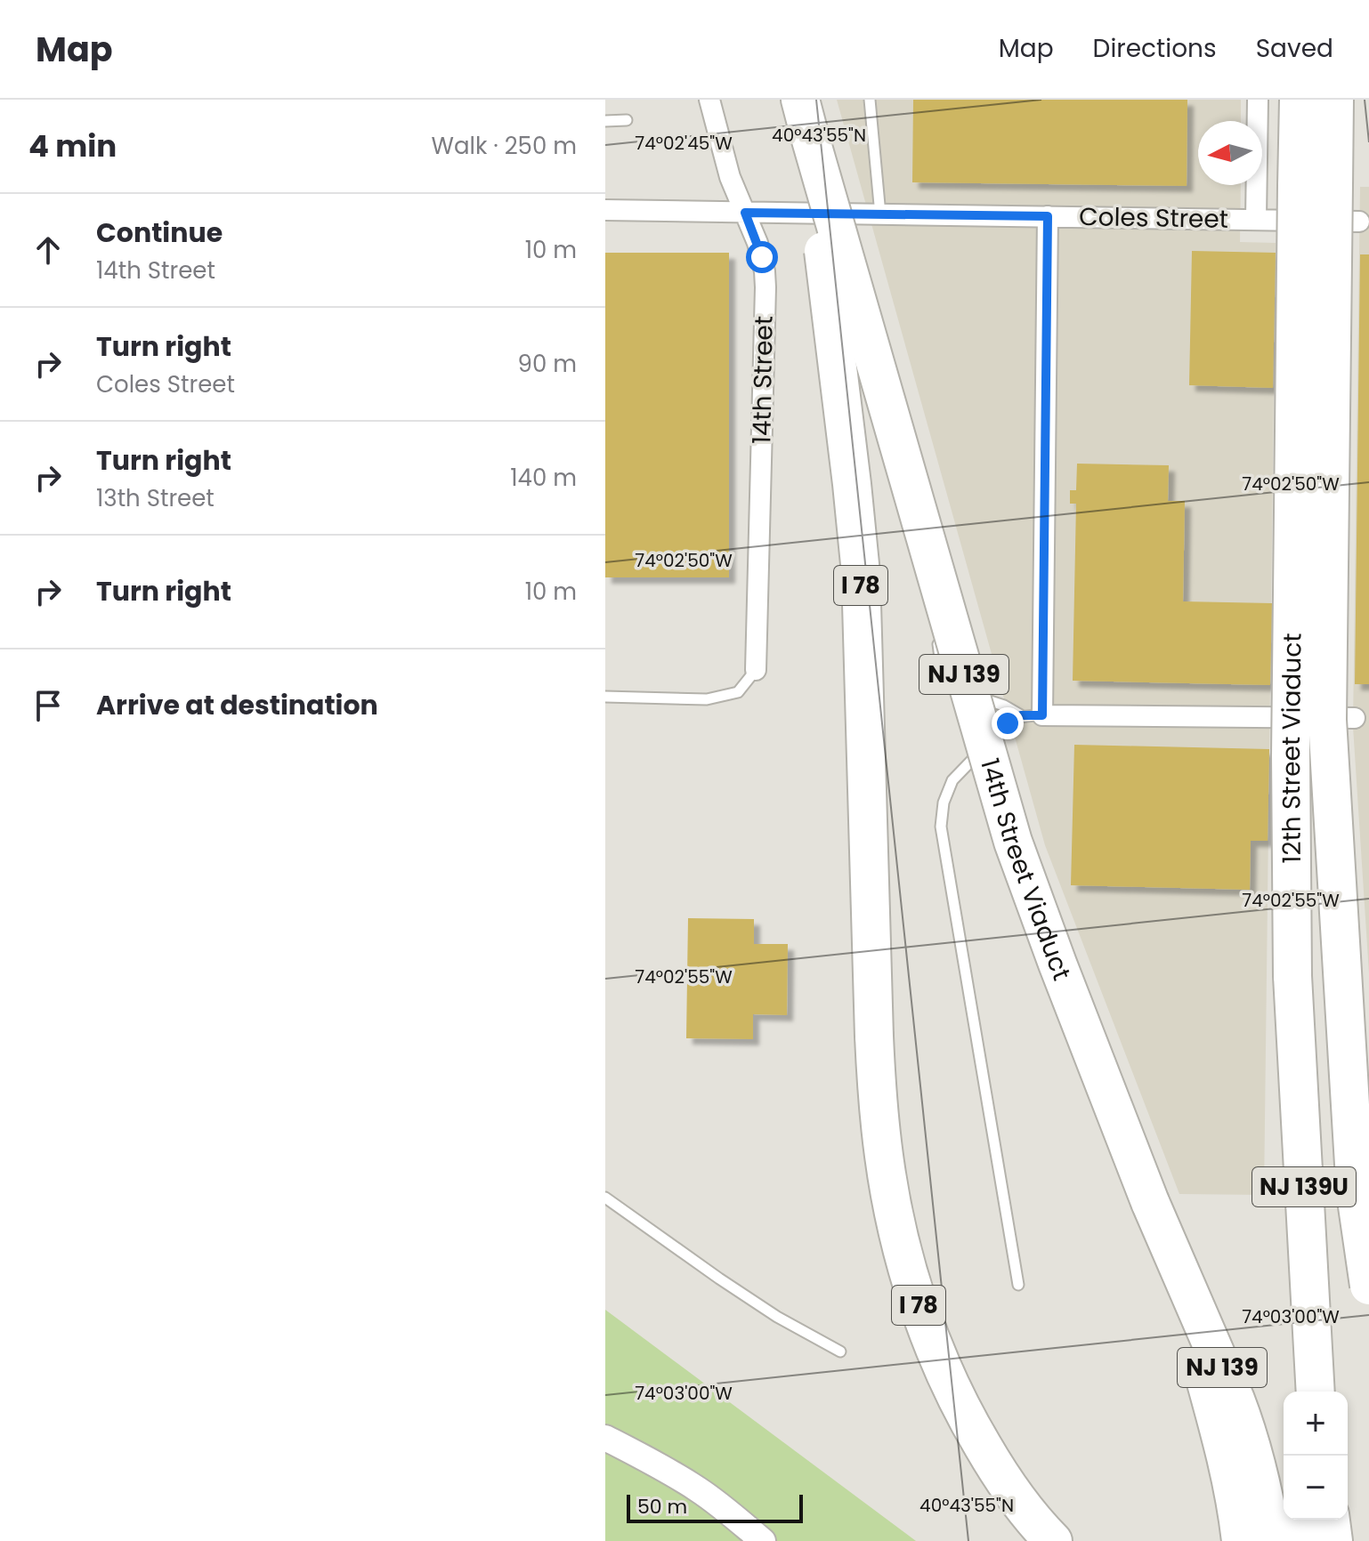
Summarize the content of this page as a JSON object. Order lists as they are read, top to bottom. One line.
{"streets":{"highway":["I 78","NJ 139","12th Street Viaduct","14th Street Viaduct","NJ 139U"],"street":["Coles Street","14th Street"]},"crossings":[["Coles Street","14th Street"],["I 78","14th Street Viaduct"],["12th Street Viaduct","NJ 139U"]],"scale_bar":"50 m","north":"left","page":{"header":"Map","nav":["Map","Directions","Saved"],"heading":["4 min","Walk · 250 m"],"list":[["Continue","14th Street","10 m"],["Turn right","Coles Street","90 m"],["Turn right","13th Street","140 m"],["Turn right","10 m"],"Arrive at destination"],"map_buttons":["+","−"],"scale":"50 m"},"coordinates":["40°43'55\"N","74°02'45\"W","74°02'50\"W","74°02'55\"W","74°03'00\"W"]}
